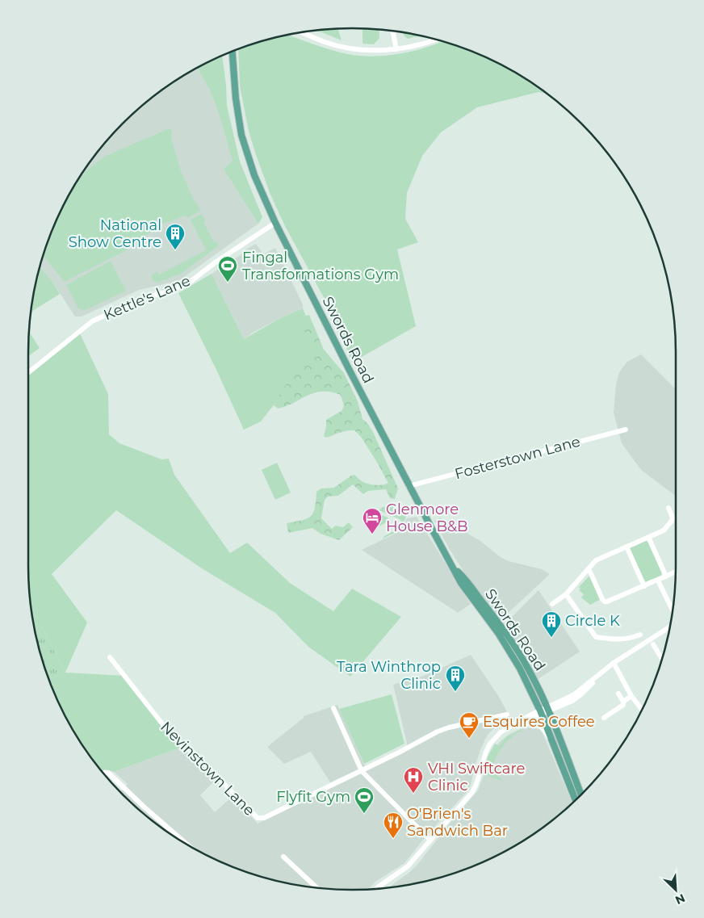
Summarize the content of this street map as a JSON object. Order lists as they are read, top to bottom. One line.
{"streets":{"main road":["Swords Road"],"street":["Kettle's Lane","Fosterstown Lane","Nevinstown Lane"]},"crossings":[["Kettle's Lane","Swords Road"],["Swords Road","Fosterstown Lane"]],"places":{"building":["National Show Centre","Circle K","Tara Winthrop Clinic"],"sports":["Fingal Transformations Gym","Flyfit Gym"],"hotel":["Glenmore House B&B"],"cafe":["Esquires Coffee"],"hospital":["VHI Swiftcare Clinic"],"restaurant":["O'Brien's Sandwich Bar"]},"north":"bottom right"}
